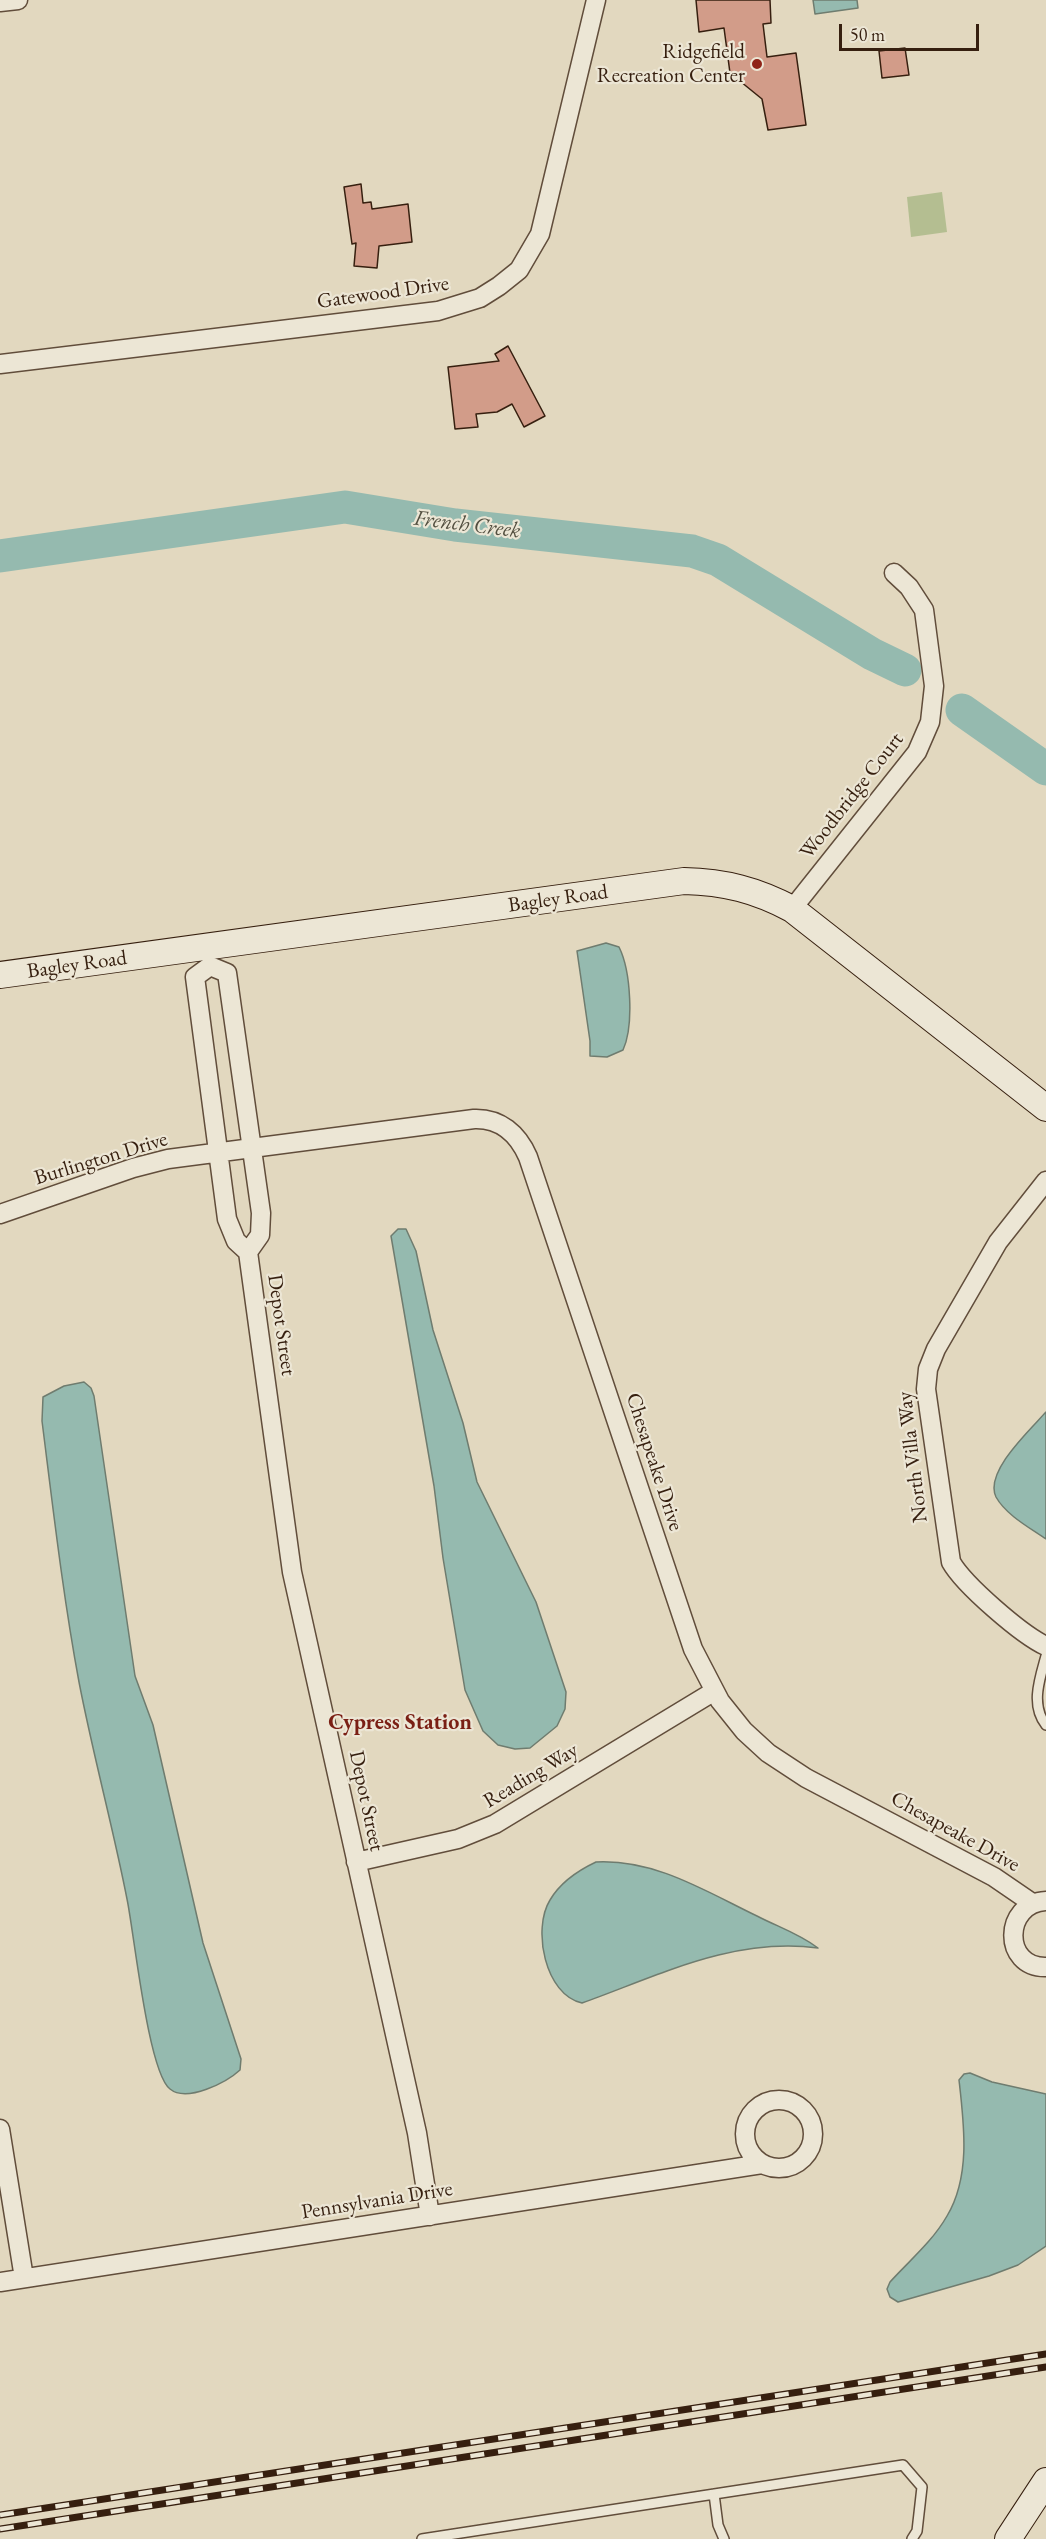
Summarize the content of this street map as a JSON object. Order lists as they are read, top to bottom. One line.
{"streets":{"street":["Gatewood Drive","Woodbridge Court","Bagley Road","Burlington Drive","Depot Street","North Villa Way","Chesapeake Drive","Reading Way","Pennsylvania Drive"]},"crossings":[["Woodbridge Court","Bagley Road"],["Bagley Road","Depot Street"],["Burlington Drive","Depot Street"],["Burlington Drive","Chesapeake Drive"],["Depot Street","Chesapeake Drive"],["Depot Street","Reading Way"],["Depot Street","Pennsylvania Drive"],["Chesapeake Drive","Reading Way"]],"districts":["Cypress Station"],"water":["French Creek"],"places":["Ridgefield Recreation Center"],"scale_bar":"50 m"}
